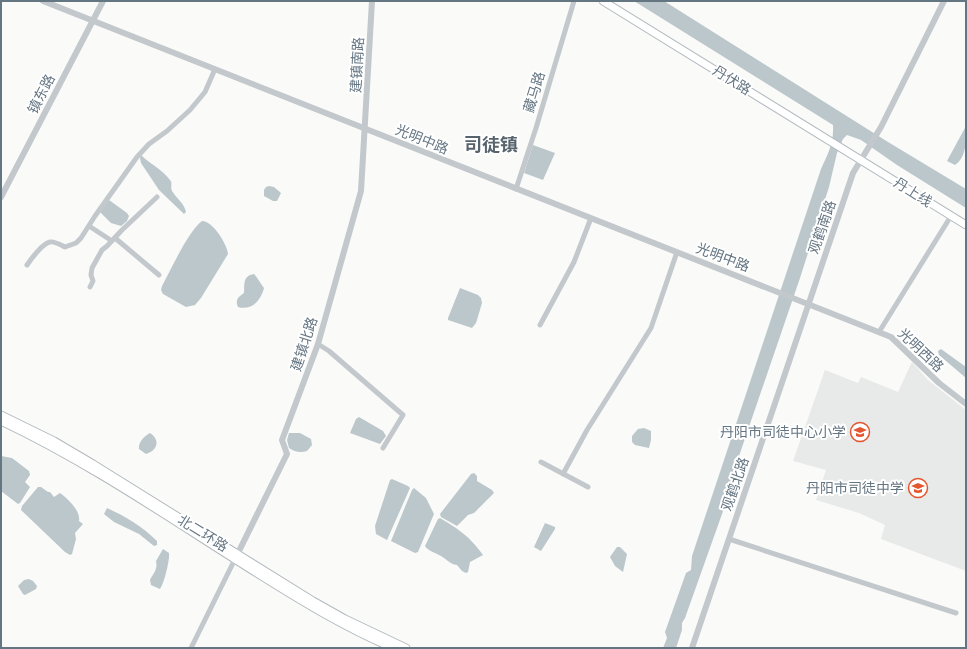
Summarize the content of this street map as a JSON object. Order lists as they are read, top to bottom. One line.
{"streets":{"main road":["丹伏路","丹上线","北二环路"],"street":["建镇南路","藏马路","镇东路","光明中路","观鹤南路","建镇北路","光明西路","观鹤北路"]},"crossings":[["建镇南路","光明中路"],["建镇南路","建镇北路"],["丹伏路","丹上线"],["丹伏路","观鹤南路"],["藏马路","光明中路"],["镇东路","光明中路"],["光明中路","观鹤南路"],["光明中路","建镇北路"],["光明中路","光明西路"],["光明中路","观鹤北路"],["丹上线","观鹤南路"],["观鹤南路","光明西路"],["观鹤南路","观鹤北路"],["建镇北路","北二环路"],["光明西路","观鹤北路"]],"districts":["司徒镇"],"places":{"school or university":["丹阳市司徒中心小学","丹阳市司徒中学"]}}
